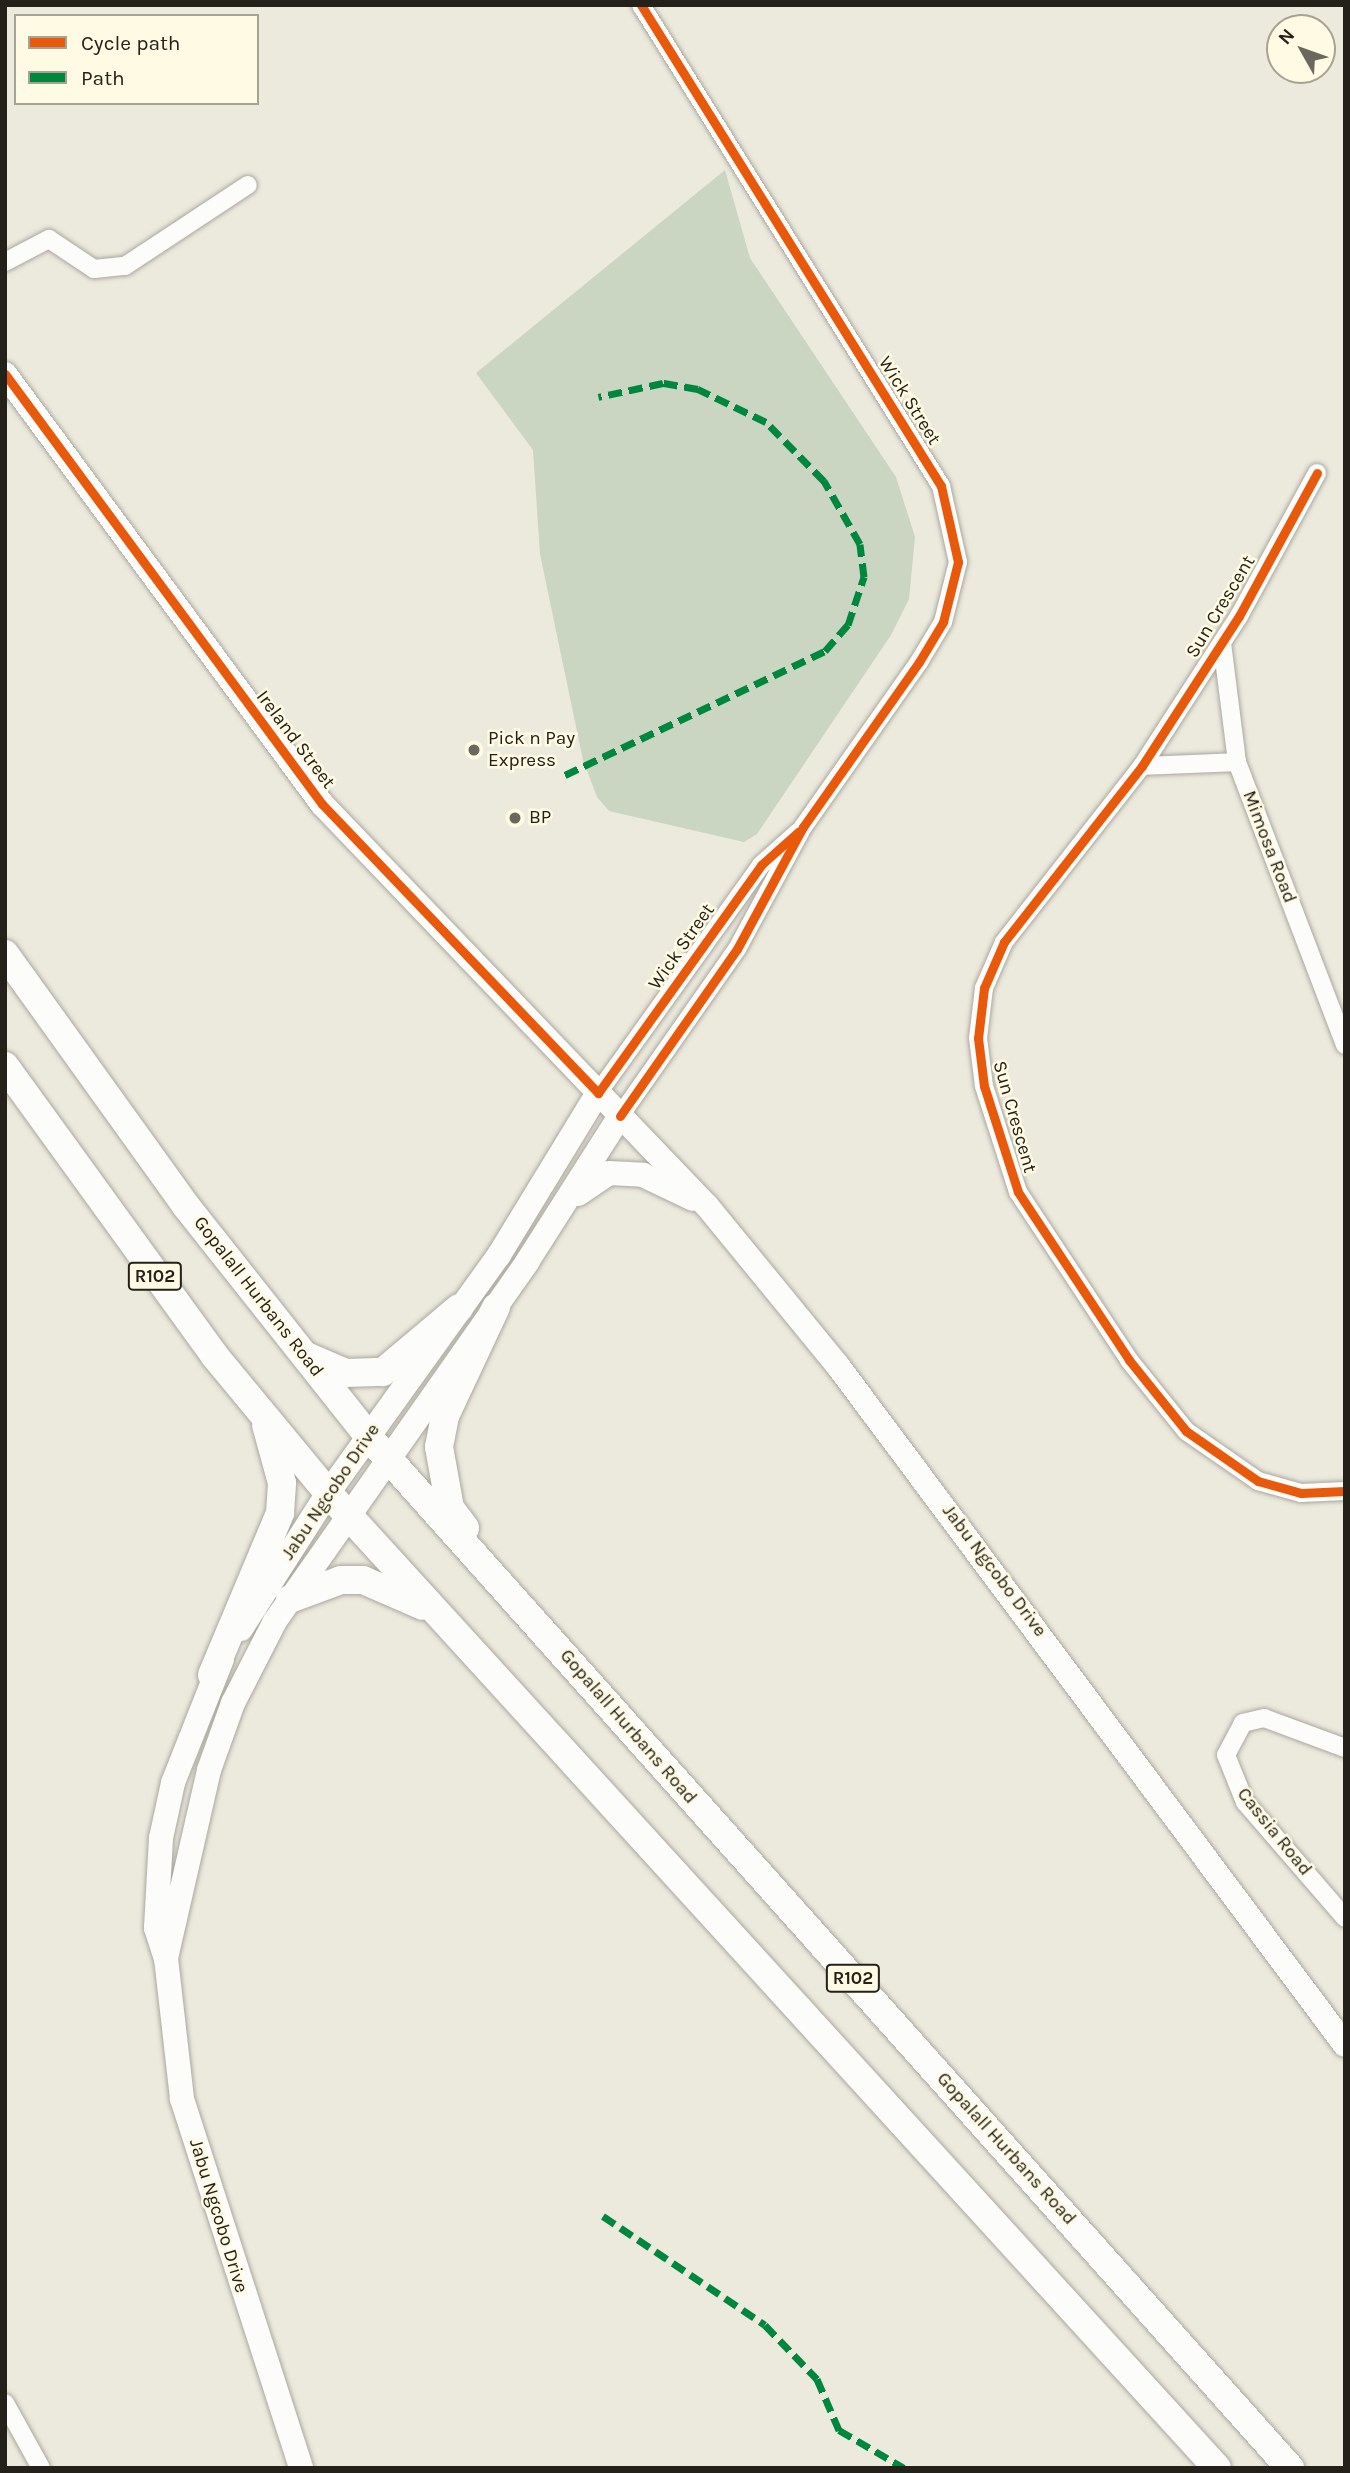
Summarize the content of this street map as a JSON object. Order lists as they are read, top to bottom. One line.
{"streets":{"main road":["Ireland Street","R102","Gopalall Hurbans Road","Jabu Ngcobo Drive"],"street":["Wick Street","Sun Crescent","Mimosa Road","Cassia Road"]},"crossings":[["Wick Street","Ireland Street"],["Wick Street","Jabu Ngcobo Drive"],["Sun Crescent","Mimosa Road"],["Ireland Street","Jabu Ngcobo Drive"],["R102","Jabu Ngcobo Drive"],["Gopalall Hurbans Road","Jabu Ngcobo Drive"]],"places":["Pick n Pay Express","BP"],"legend":["Cycle path","Path"],"north":"top left"}
